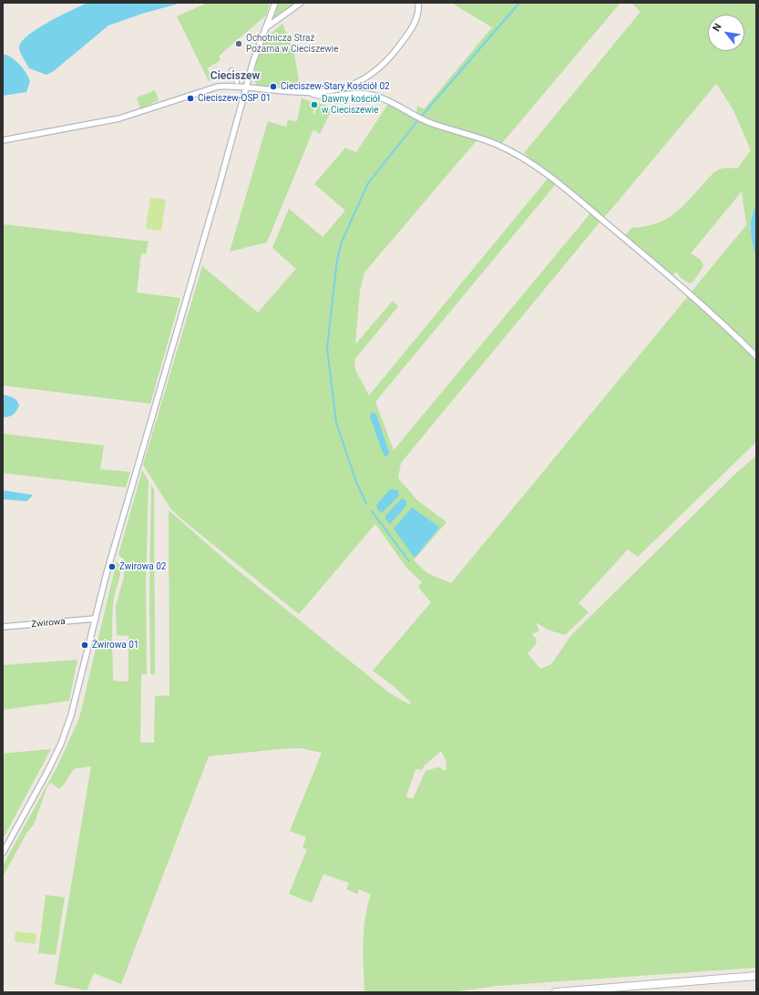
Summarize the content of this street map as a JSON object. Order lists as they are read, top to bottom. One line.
{"streets":{"street":["Żwirowa"]},"districts":["Cieciszew"],"places":["Ochotnicza Straż Pożarna w Cieciszewie","Cieciszew-Stary Kościół 02","Cieciszew-OSP 01","Dawny kościół w Cieciszewie","Żwirowa 02","Żwirowa 01"],"north":"top left"}
